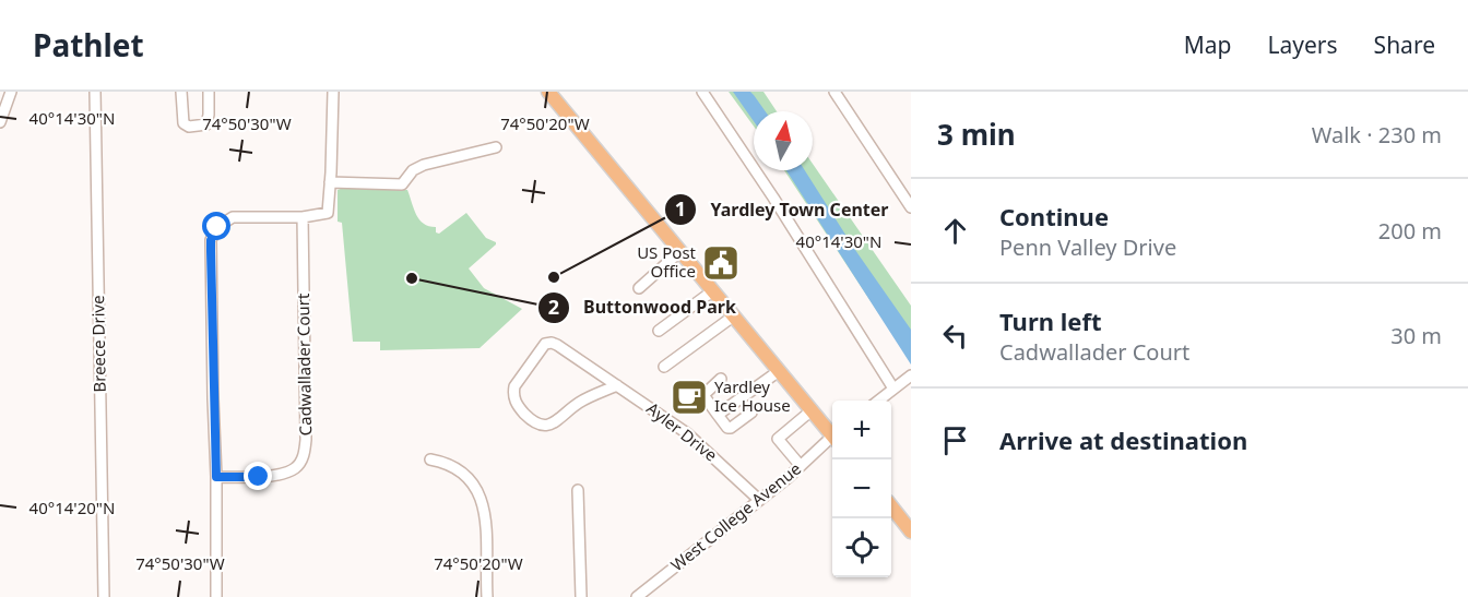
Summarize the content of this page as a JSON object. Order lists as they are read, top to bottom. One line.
{"streets":{"street":["Breece Drive","Cadwallader Court","Ayler Drive","West College Avenue"]},"crossings":[["Ayler Drive","West College Avenue"]],"places":{"public building":["US Post Office"],"other":["Yardley Town Center","Buttonwood Park"],"cafe":["Yardley Ice House"]},"north":"top","page":{"header":"Pathlet","nav":["Map","Layers","Share"],"heading":["3 min","Walk · 230 m"],"list":[["Continue","Penn Valley Drive","200 m"],["Turn left","Cadwallader Court","30 m"],"Arrive at destination"],"map_buttons":["+","−"]},"coordinates":["40°14'30\"N","74°50'30\"W","74°50'20\"W","40°14'20\"N"]}
